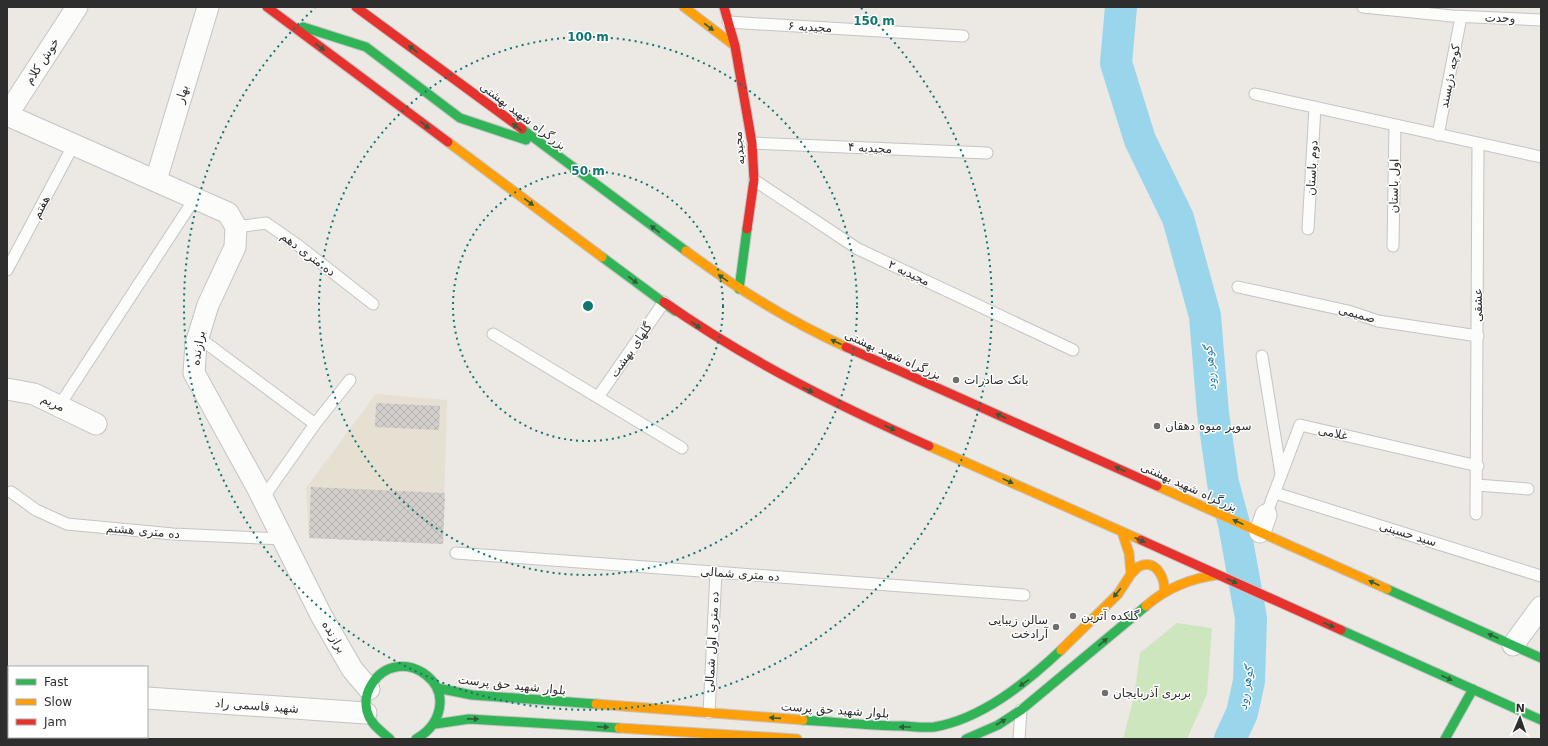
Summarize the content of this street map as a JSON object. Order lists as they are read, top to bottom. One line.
{"streets":{"main road":["بزرگراه شهید بهشتی","مجیدیه","بلوار شهید حق پرست"],"street":["خوش کلام","بهار","برازنده","مریم","شهید قاسمی راد"],"lane":["وحدت","مجیدیه ۶","کوچه دژپسند","مجیدیه ۴","دوم باستان","اول باستان","هفتم","ده متری دهم","مجیدیه ۲","عشقی","صمیمی","گلهای بهشت","غلامی","ده متری هشتم","سید حسینی","ده متری شمالی","ده متری اول شمالی"]},"crossings":[["وحدت","کوچه دژپسند"],["مجیدیه ۶","مجیدیه"],["بزرگراه شهید بهشتی","مجیدیه"],["بزرگراه شهید بهشتی","غلامی"],["مجیدیه","مجیدیه ۴"],["مجیدیه","مجیدیه ۲"],["ده متری دهم","برازنده"],["عشقی","صمیمی"],["عشقی","غلامی"],["برازنده","ده متری هشتم"],["غلامی","سید حسینی"],["ده متری شمالی","ده متری اول شمالی"],["ده متری اول شمالی","بلوار شهید حق پرست"]],"water":["گوهر رود"],"places":["بانک صادرات","سوپر میوه دهقان","گلکده آترین","سالن زیبایی آرادخت","بربری آذربایجان"],"legend":["Fast","Slow","Jam"],"north":"top","rings":["150 m","100 m","50 m"]}
